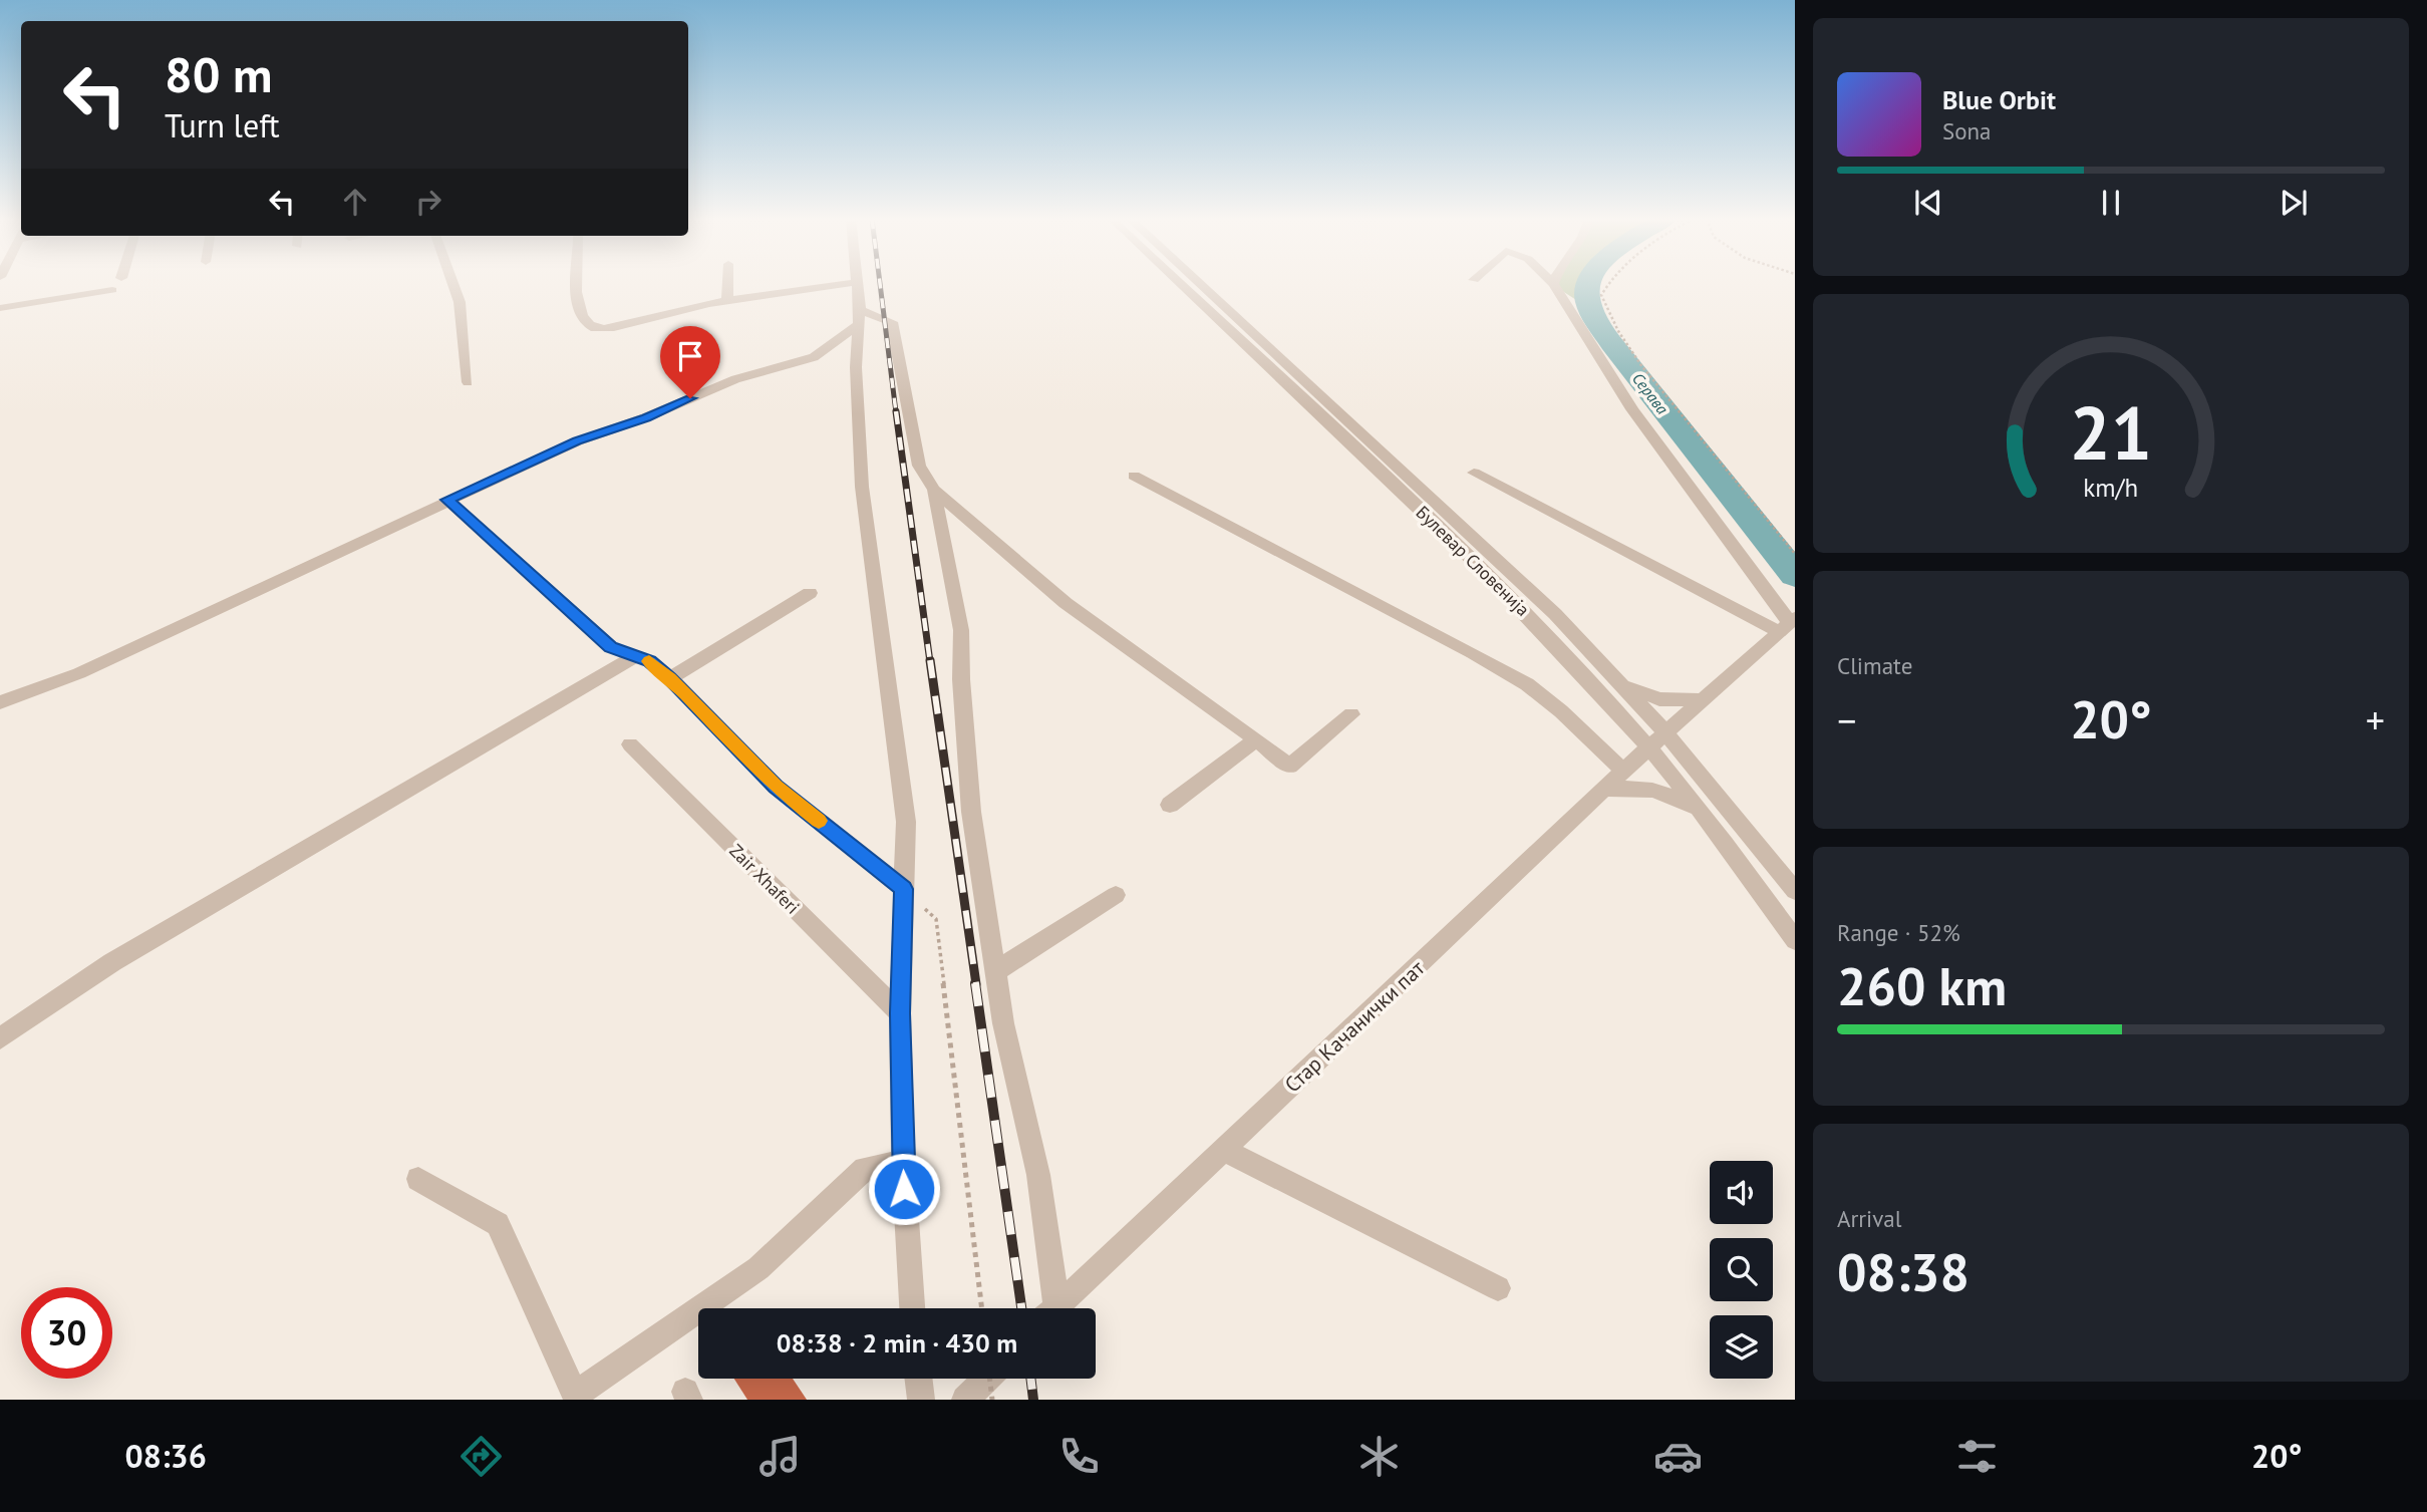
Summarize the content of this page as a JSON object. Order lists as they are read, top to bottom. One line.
{"streets":{"street":["Булевар Словенија","Zair Xhaferi","Стар Качанички пат"]},"crossings":[["Булевар Словенија","Стар Качанички пат"]],"water":["Серава"],"page":{"turn":["80 m","Turn left"],"song":["Blue Orbit","Sona"],"tile":["Climate",["Range · 52%","260 km"],["Arrival","08:38"]],"heat":["−","20°","+"],"limit":"30","trip":"08:38 · 2 min · 430 m","tabs":["08:36","20°"],"gauge":["21","km/h"]}}
